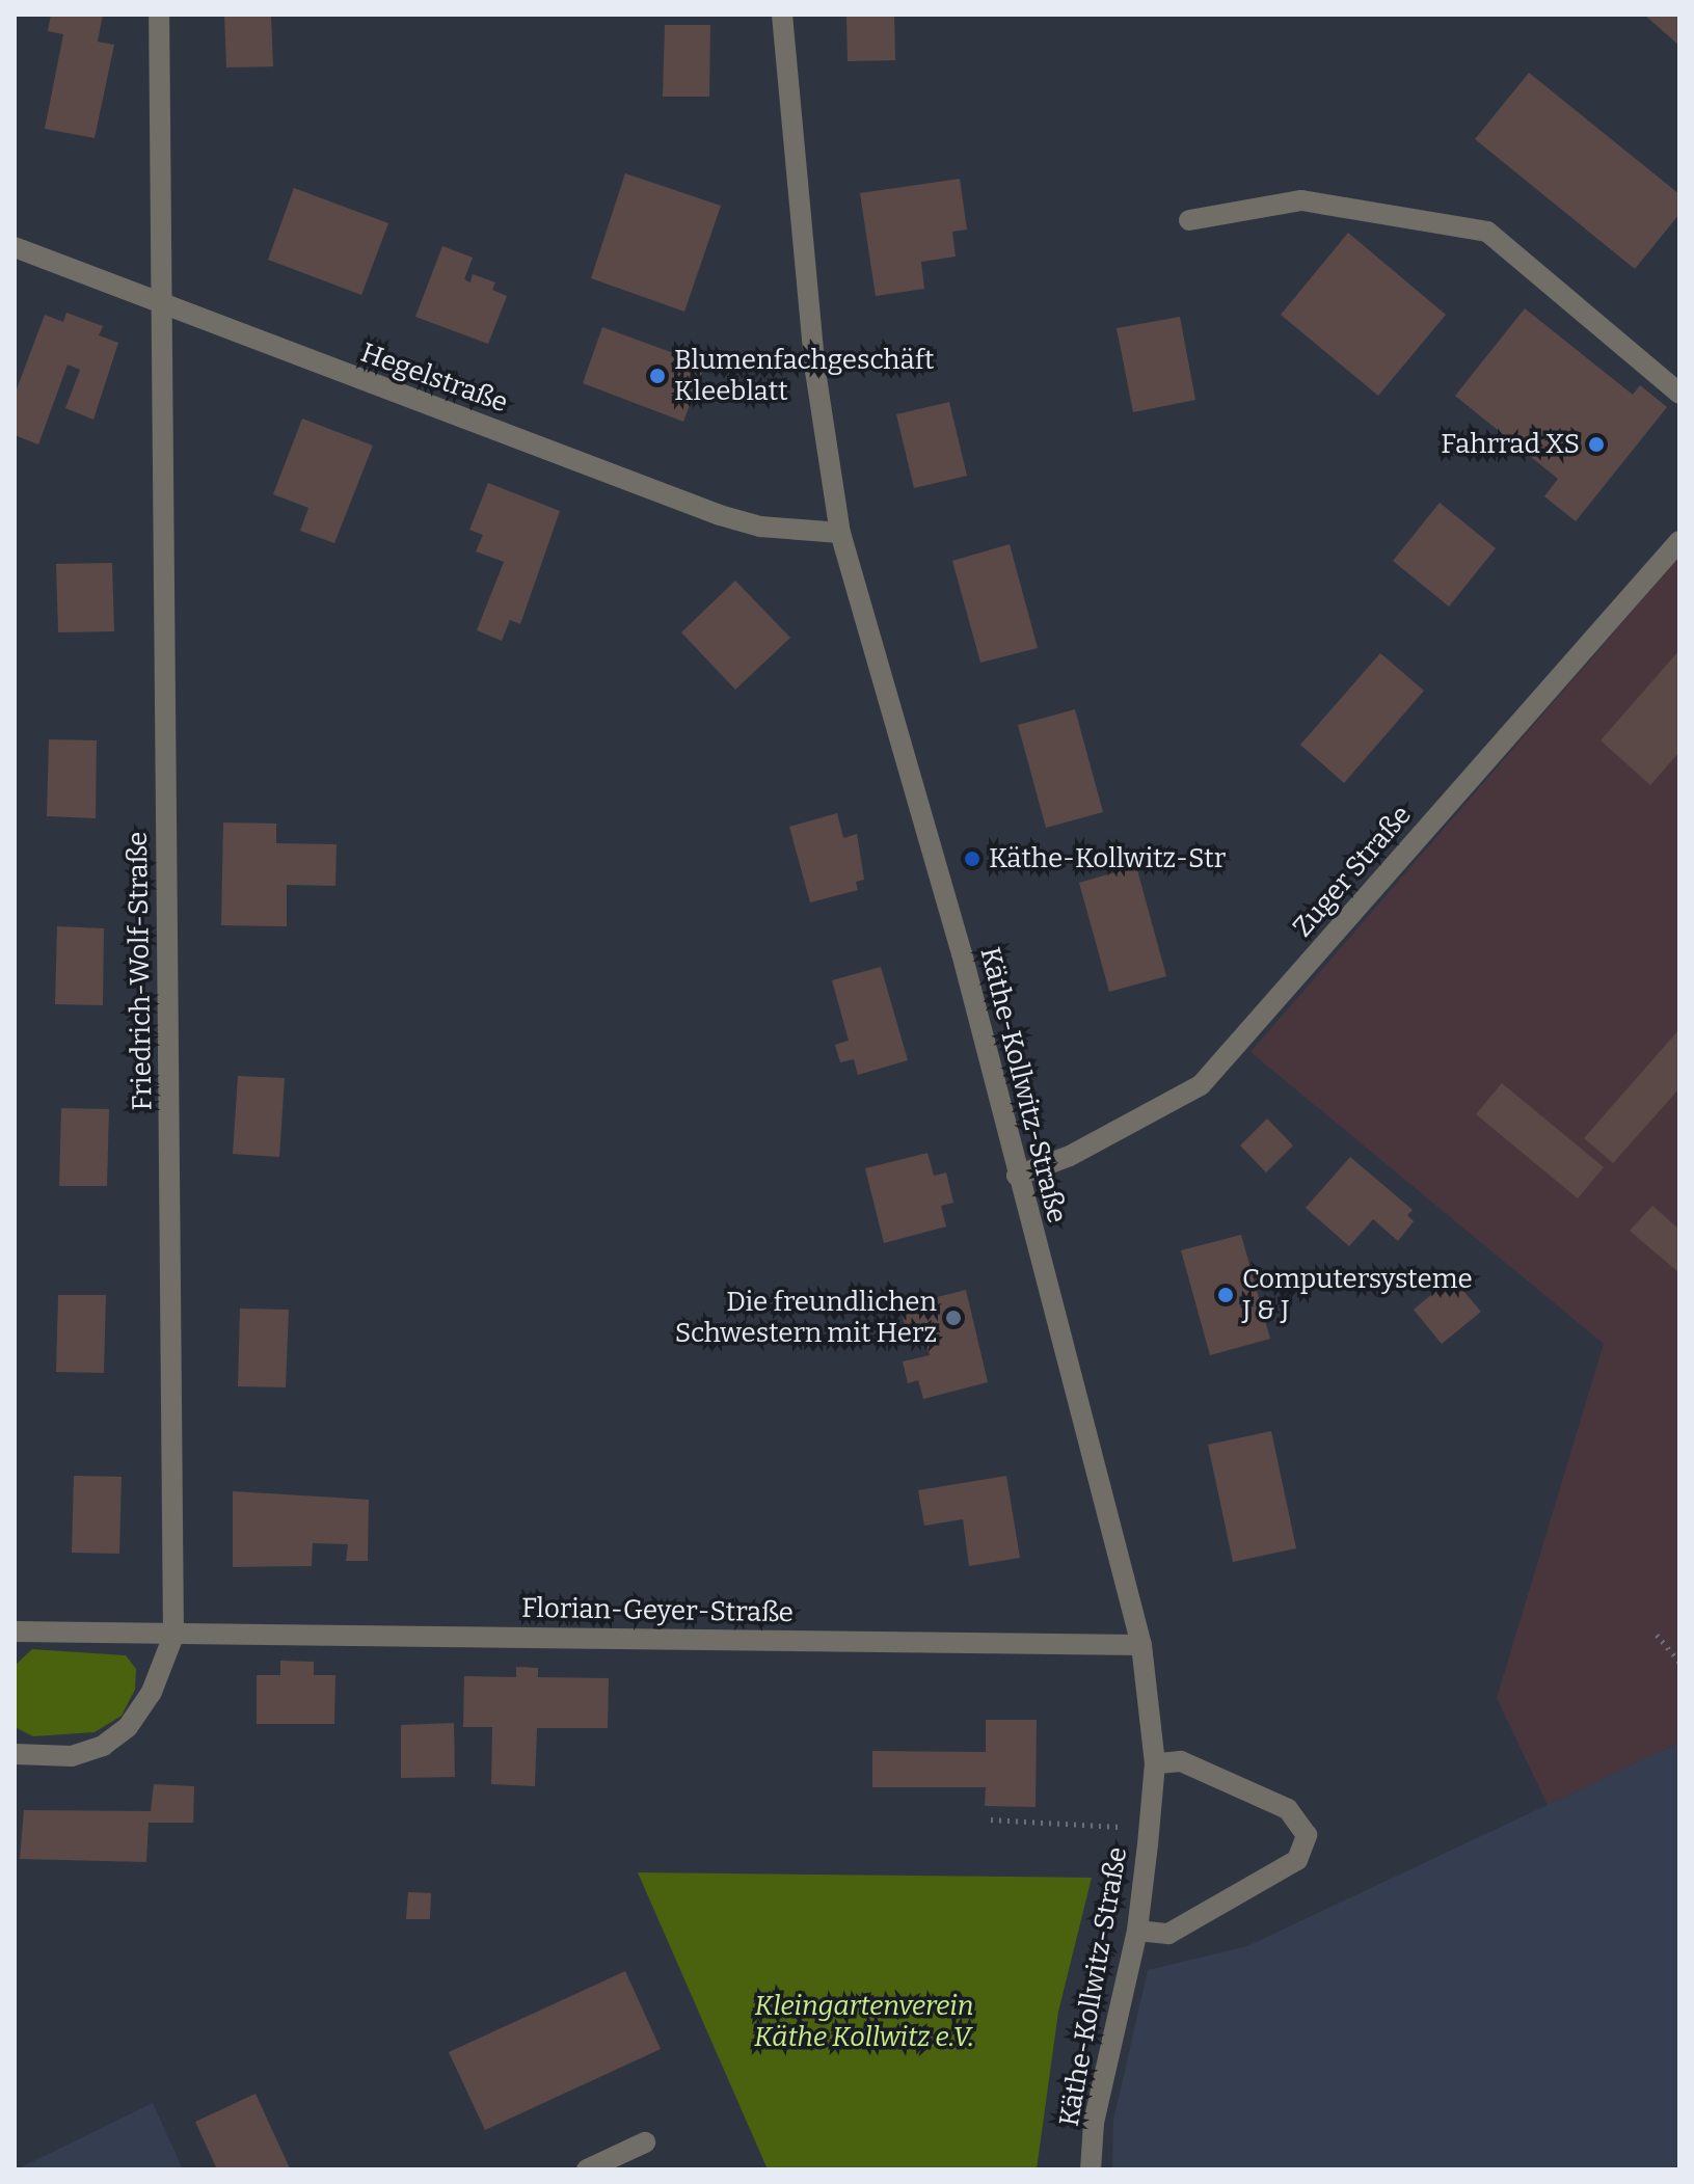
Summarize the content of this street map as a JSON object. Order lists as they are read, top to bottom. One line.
{"streets":{"street":["Hegelstraße","Zuger Straße","Friedrich-Wolf-Straße","Käthe-Kollwitz-Straße","Florian-Geyer-Straße"]},"crossings":[["Hegelstraße","Friedrich-Wolf-Straße"],["Hegelstraße","Käthe-Kollwitz-Straße"],["Zuger Straße","Käthe-Kollwitz-Straße"],["Friedrich-Wolf-Straße","Florian-Geyer-Straße"],["Käthe-Kollwitz-Straße","Florian-Geyer-Straße"]],"parks":["Kleingartenverein Käthe Kollwitz e.V."],"places":["Blumenfachgeschäft Kleeblatt","Fahrrad XS","Käthe-Kollwitz-Str","Computersysteme J & J","Die freundlichen Schwestern mit Herz"]}
